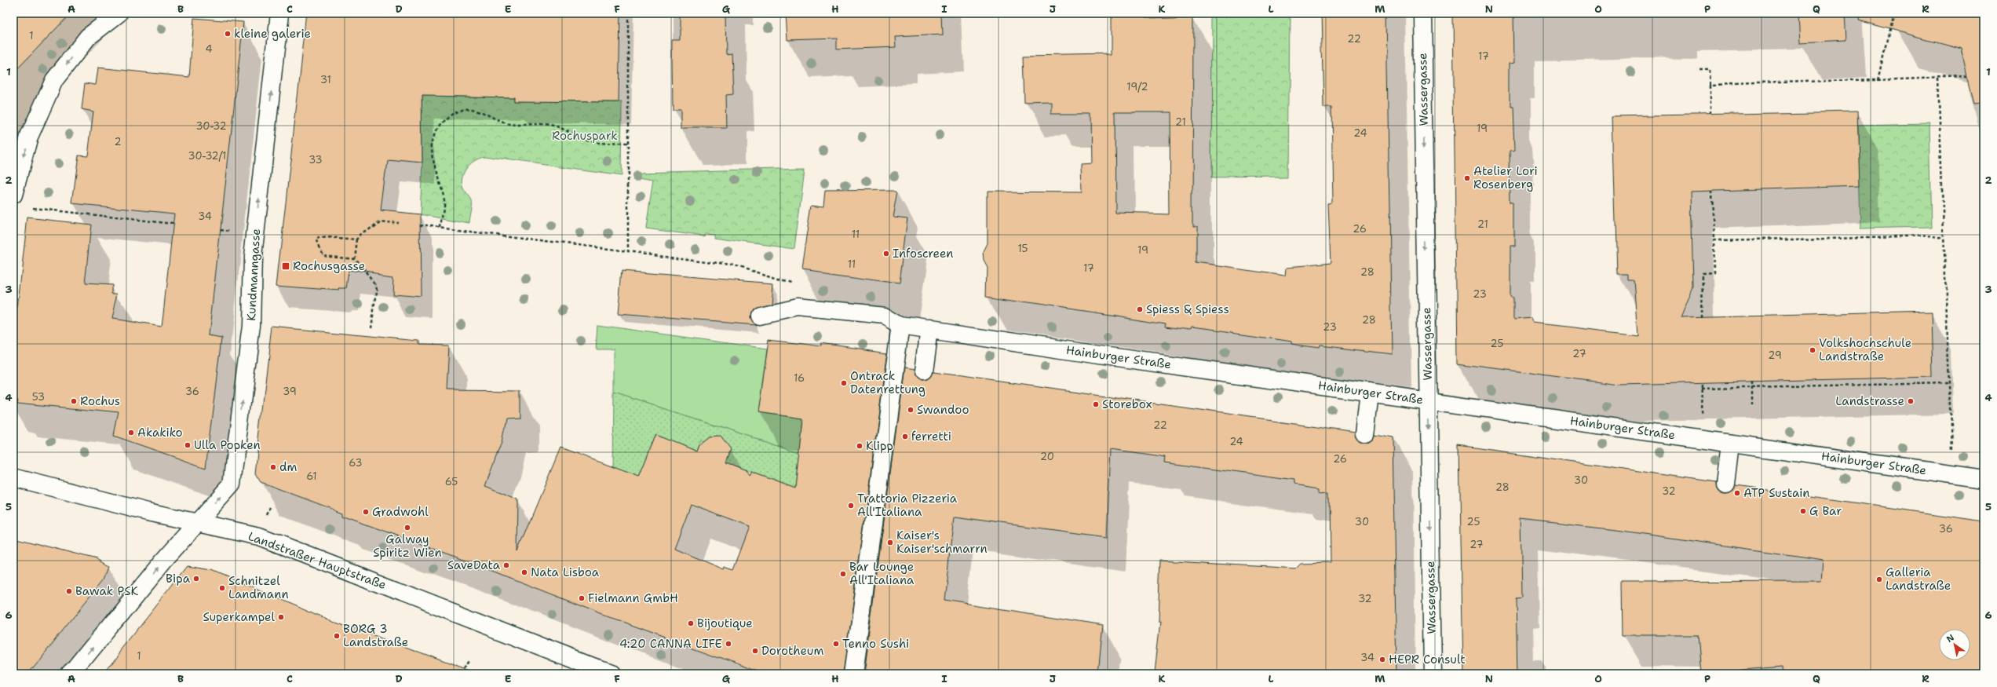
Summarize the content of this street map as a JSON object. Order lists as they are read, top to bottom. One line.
{"streets":{"street":["Wassergasse","Kundmanngasse","Hainburger Straße","Landstraßer Hauptstraße"]},"crossings":[["Wassergasse","Hainburger Straße"],["Kundmanngasse","Landstraßer Hauptstraße"]],"one_way":["Wassergasse","Kundmanngasse"],"parks":["Rochuspark"],"places":{"other":["kleine galerie","Atelier Lori Rosenberg","Infoscreen","Spiess & Spiess","Volkshochschule Landstraße","Ontrack Datenrettung","Rochus","Landstrasse","Storebox","Swandoo","Akakiko","ferretti","Ulla Popken","Klipp","dm","ATP Sustain","Trattoria Pizzeria All'Italiana","G Bar","Gradwohl","Galway Spiritz Wien","Kaiser's Kaiser'schmarrn","SaveData","Nata Lisboa","Bar Lounge All'Italiana","Bipa","Galleria Landstraße","Schnitzel Landmann","Bawak PSK","Fielmann GmbH","Superkampel","Bijoutique","BORG 3 Landstraße","4:20 CANNA LIFE","Tenno Sushi","Dorotheum","HEPR Consult"],"transit":["Rochusgasse"]},"house_numbers":["1","22","4","17","31","19/2","21","30-32","19","24","2","30-32/1","33","34","21","26","11","15","19","11","17","28","23","28","23","25","27","29","16","36","39","53","22","24","20","26","63","61","30","65","28","32","30","25","36","27","32","1","34"],"north":"top left","grid":{"columns":["A","B","C","D","E","F","G","H","I","J","K","L","M","N","O","P","Q","R"],"rows":["1","2","3","4","5","6"]}}
